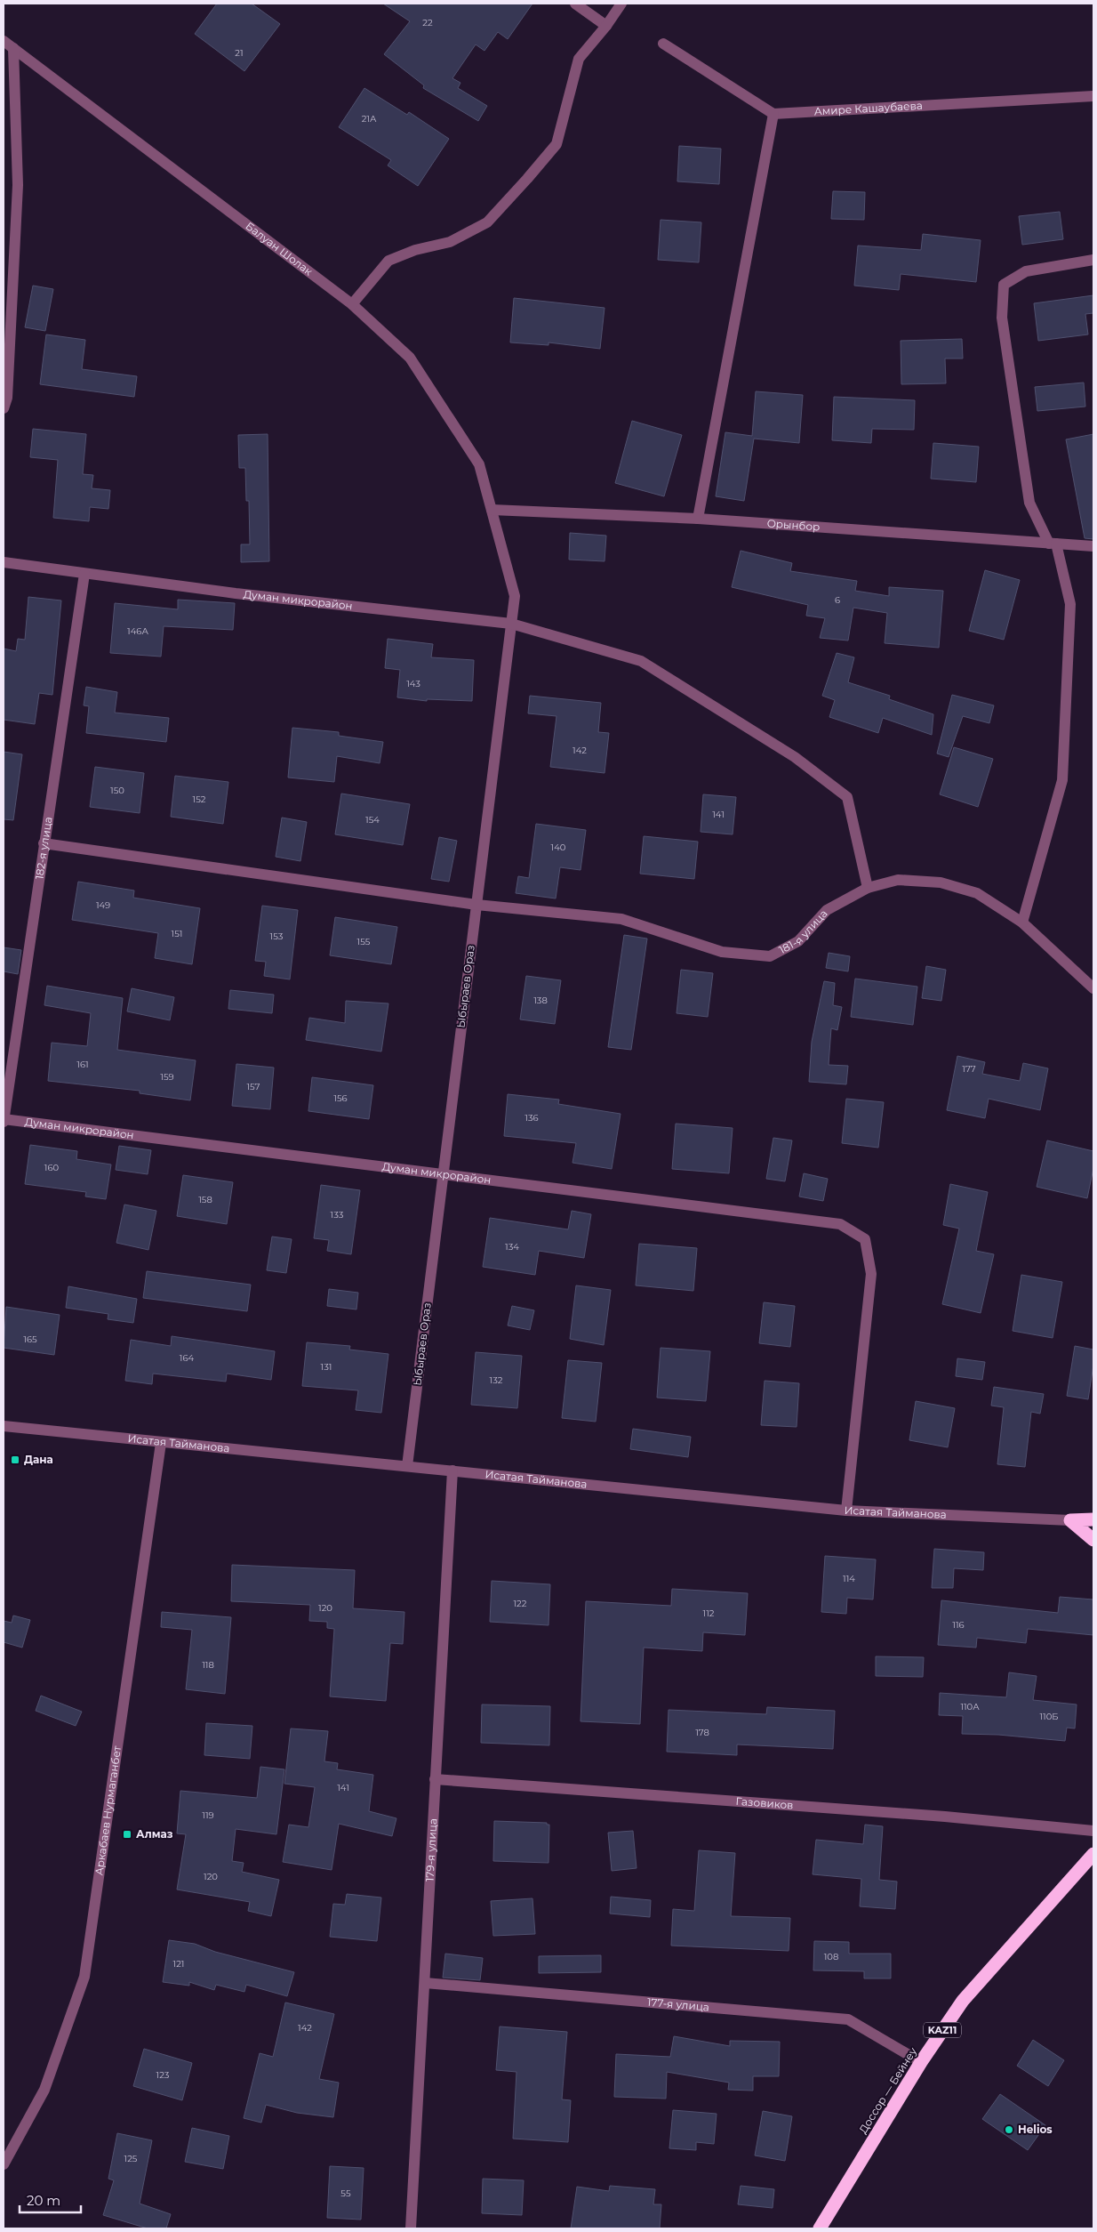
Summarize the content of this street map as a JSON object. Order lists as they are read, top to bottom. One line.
{"streets":{"highway":["KAZ11","Доссор — Бейнеу"],"street":["Амире Кашаубаева","Балуан Шолак","Орынбор","Думан микрорайон","182-я улица","181-я улица","Ыбыраев Ораз","Исатая Тайманова","Газовиков","Аркабаев Нурмаганбет","179-я улица","177-я улица"]},"crossings":[["Балуан Шолак","Орынбор"],["Балуан Шолак","Ыбыраев Ораз"],["Орынбор","Ыбыраев Ораз"],["Думан микрорайон","182-я улица"],["Думан микрорайон","181-я улица"],["Думан микрорайон","Ыбыраев Ораз"],["Думан микрорайон","Исатая Тайманова"],["181-я улица","Ыбыраев Ораз"],["Ыбыраев Ораз","Исатая Тайманова"],["Исатая Тайманова","Аркабаев Нурмаганбет"],["Исатая Тайманова","179-я улица"],["Газовиков","179-я улица"],["179-я улица","177-я улица"],["177-я улица","Доссор — Бейнеу"]],"places":{"transit":["Дана","Алмаз"],"other":["Helios"]},"house_numbers":["22","21","21А","6","146А","143","142","150","152","141","154","140","149","151","153","155","138","161","177","159","157","156","136","160","158","133","134","165","164","131","132","114","122","120","112","116","118","110А","110Б","178","141","119","120","108","121","142","123","125","55"],"scale_bar":"20 m"}
